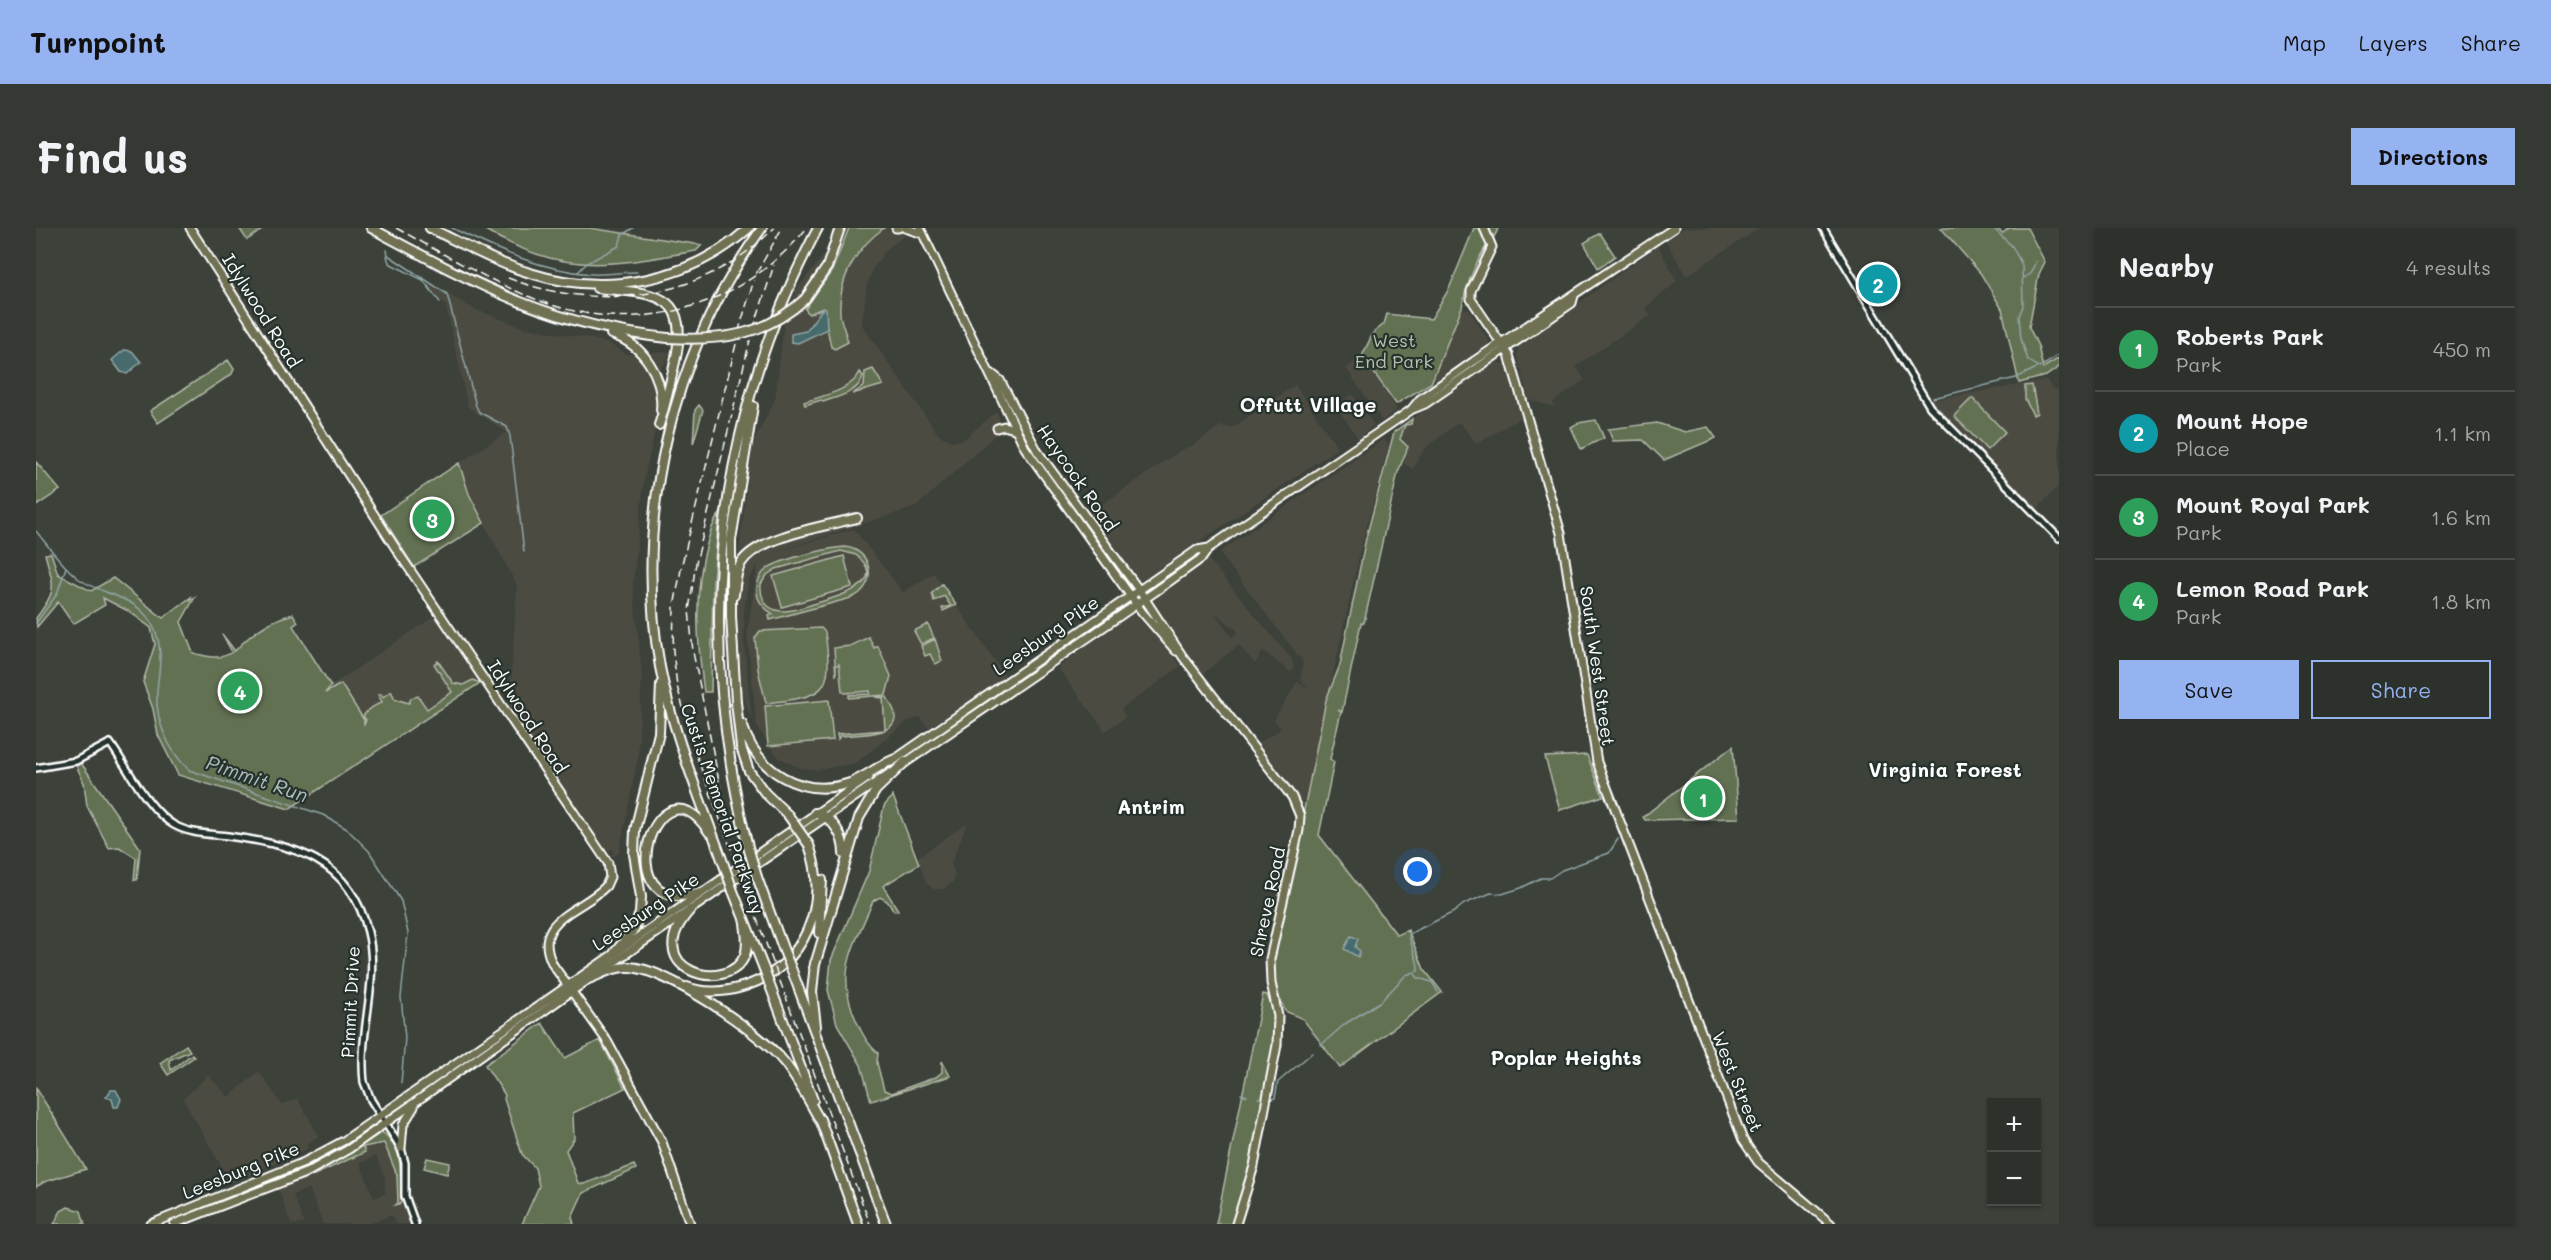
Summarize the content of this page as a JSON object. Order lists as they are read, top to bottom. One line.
{"streets":{"highway":["Custis Memorial Parkway"],"main road":["Idylwood Road","Haycock Road","Leesburg Pike","South West Street","Shreve Road","West Street"],"street":["Pimmit Drive"]},"crossings":[["Idylwood Road","Leesburg Pike"],["Haycock Road","Leesburg Pike"],["Haycock Road","Shreve Road"],["Leesburg Pike","Shreve Road"],["Leesburg Pike","Pimmit Drive"],["South West Street","West Street"]],"districts":["Offutt Village","Virginia Forest","Antrim","Poplar Heights"],"water":["Pimmit Run"],"parks":["West End Park"],"page":{"header":"Turnpoint","nav":["Map","Layers","Share"],"buttons":["Directions",["Save","Share"]],"title":"Find us","heading":["Nearby","4 results"],"pins":["2","3","4","1"],"list":[{"mark":"1","name":"Roberts Park","note":"Park","value":"450 m"},{"mark":"2","name":"Mount Hope","note":"Place","value":"1.1 km"},{"mark":"3","name":"Mount Royal Park","note":"Park","value":"1.6 km"},{"mark":"4","name":"Lemon Road Park","note":"Park","value":"1.8 km"}],"map_buttons":["+","−"]}}
